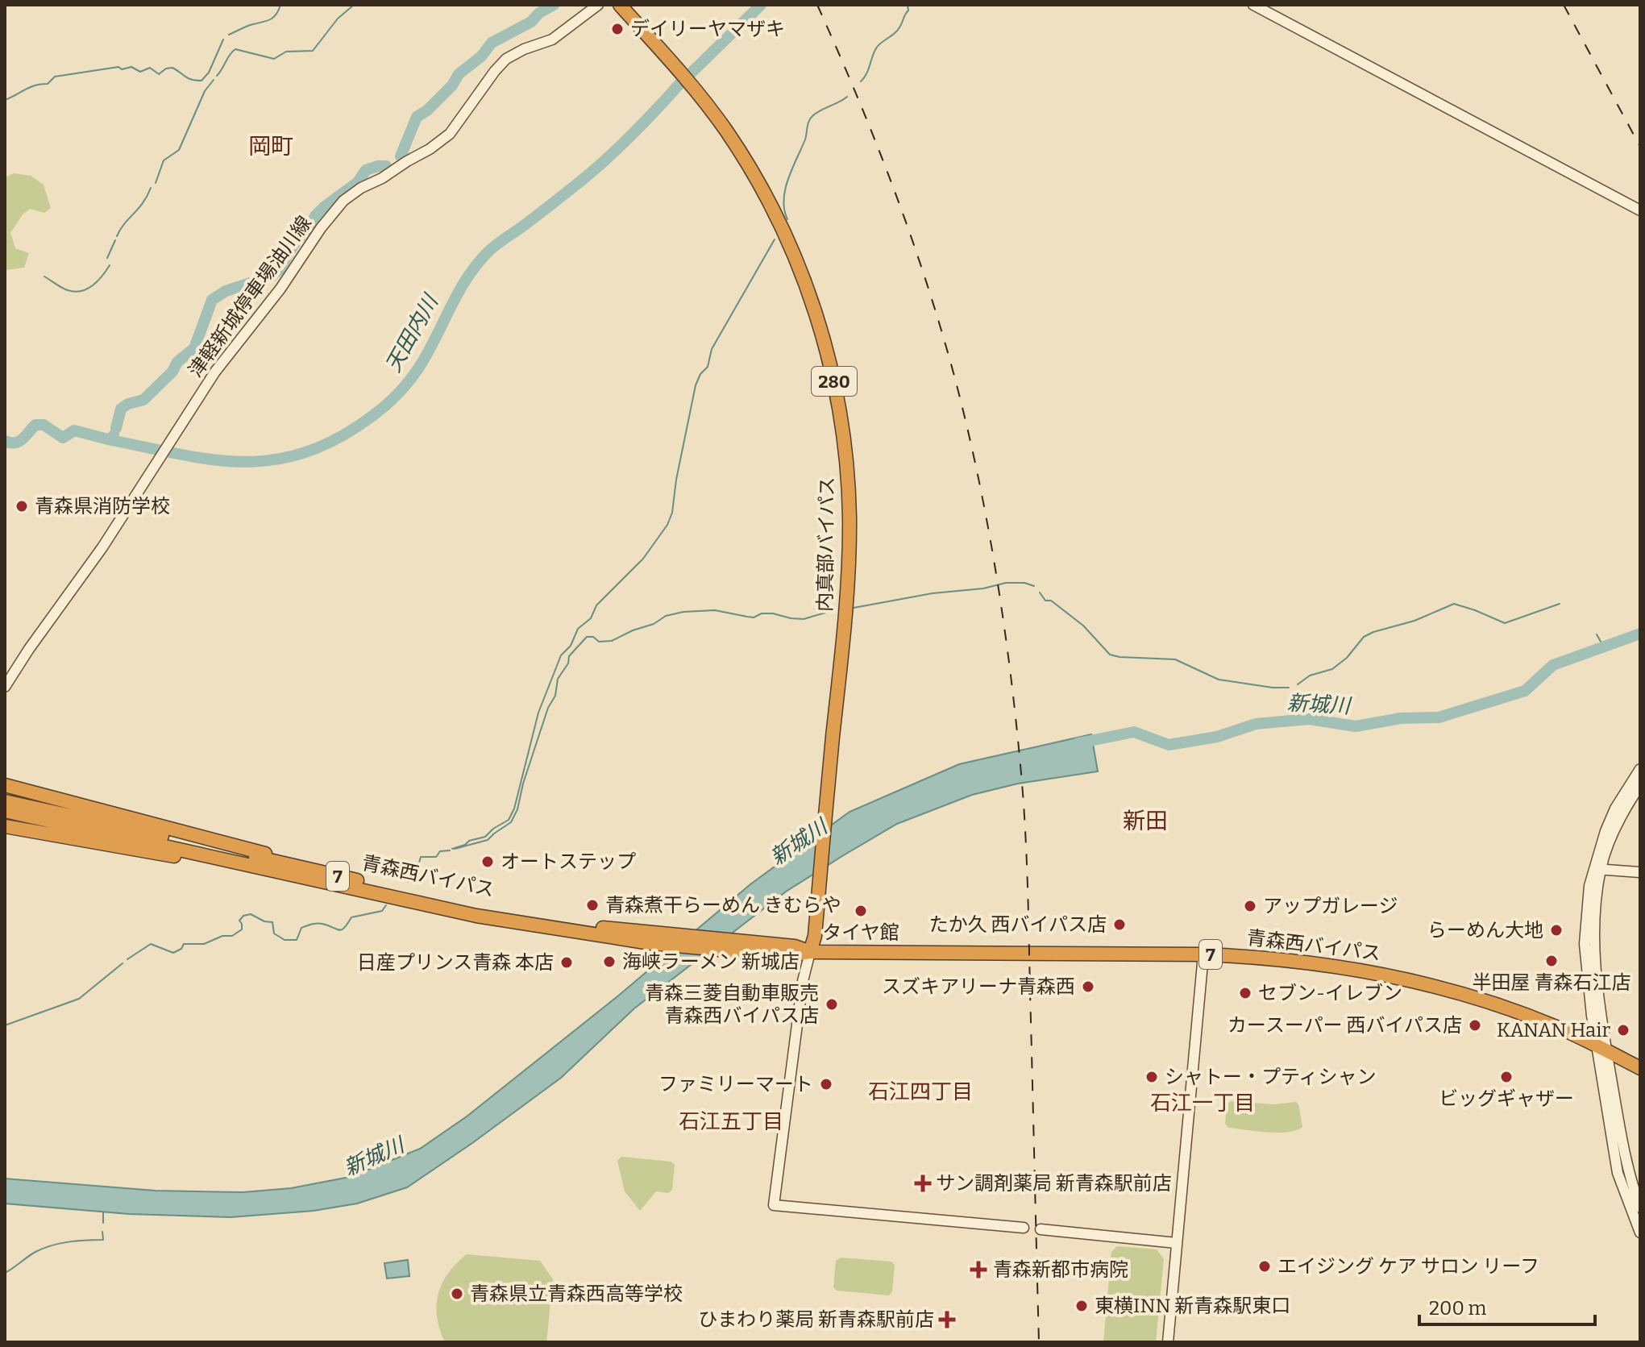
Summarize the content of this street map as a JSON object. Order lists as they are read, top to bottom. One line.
{"streets":{"highway":["280","内真部バイパス","7","青森西バイパス"],"street":["津軽新城停車場油川線"]},"crossings":[["内真部バイパス","青森西バイパス"]],"districts":["岡町","新田","石江四丁目","石江一丁目","石江五丁目"],"water":["天田内川","新城川"],"places":{"other":["デイリーヤマザキ","青森県消防学校","オートステップ","青森煮干らーめん きむらや","アップガレージ","タイヤ館","たか久 西バイパス店","らーめん大地","半田屋 青森石江店","海峡ラーメン 新城店","日産プリンス青森 本店","スズキアリーナ青森西","セブン-イレブン","青森三菱自動車販売 青森西バイパス店","カースーパー 西バイパス店","KANAN Hair","シャトー・プティシャン","ビッグギャザー","ファミリーマート","エイジング ケア サロン リーフ","青森県立青森西高等学校","東横INN 新青森駅東口"],"health":["サン調剤薬局 新青森駅前店","青森新都市病院","ひまわり薬局 新青森駅前店"]},"scale_bar":"200 m"}
